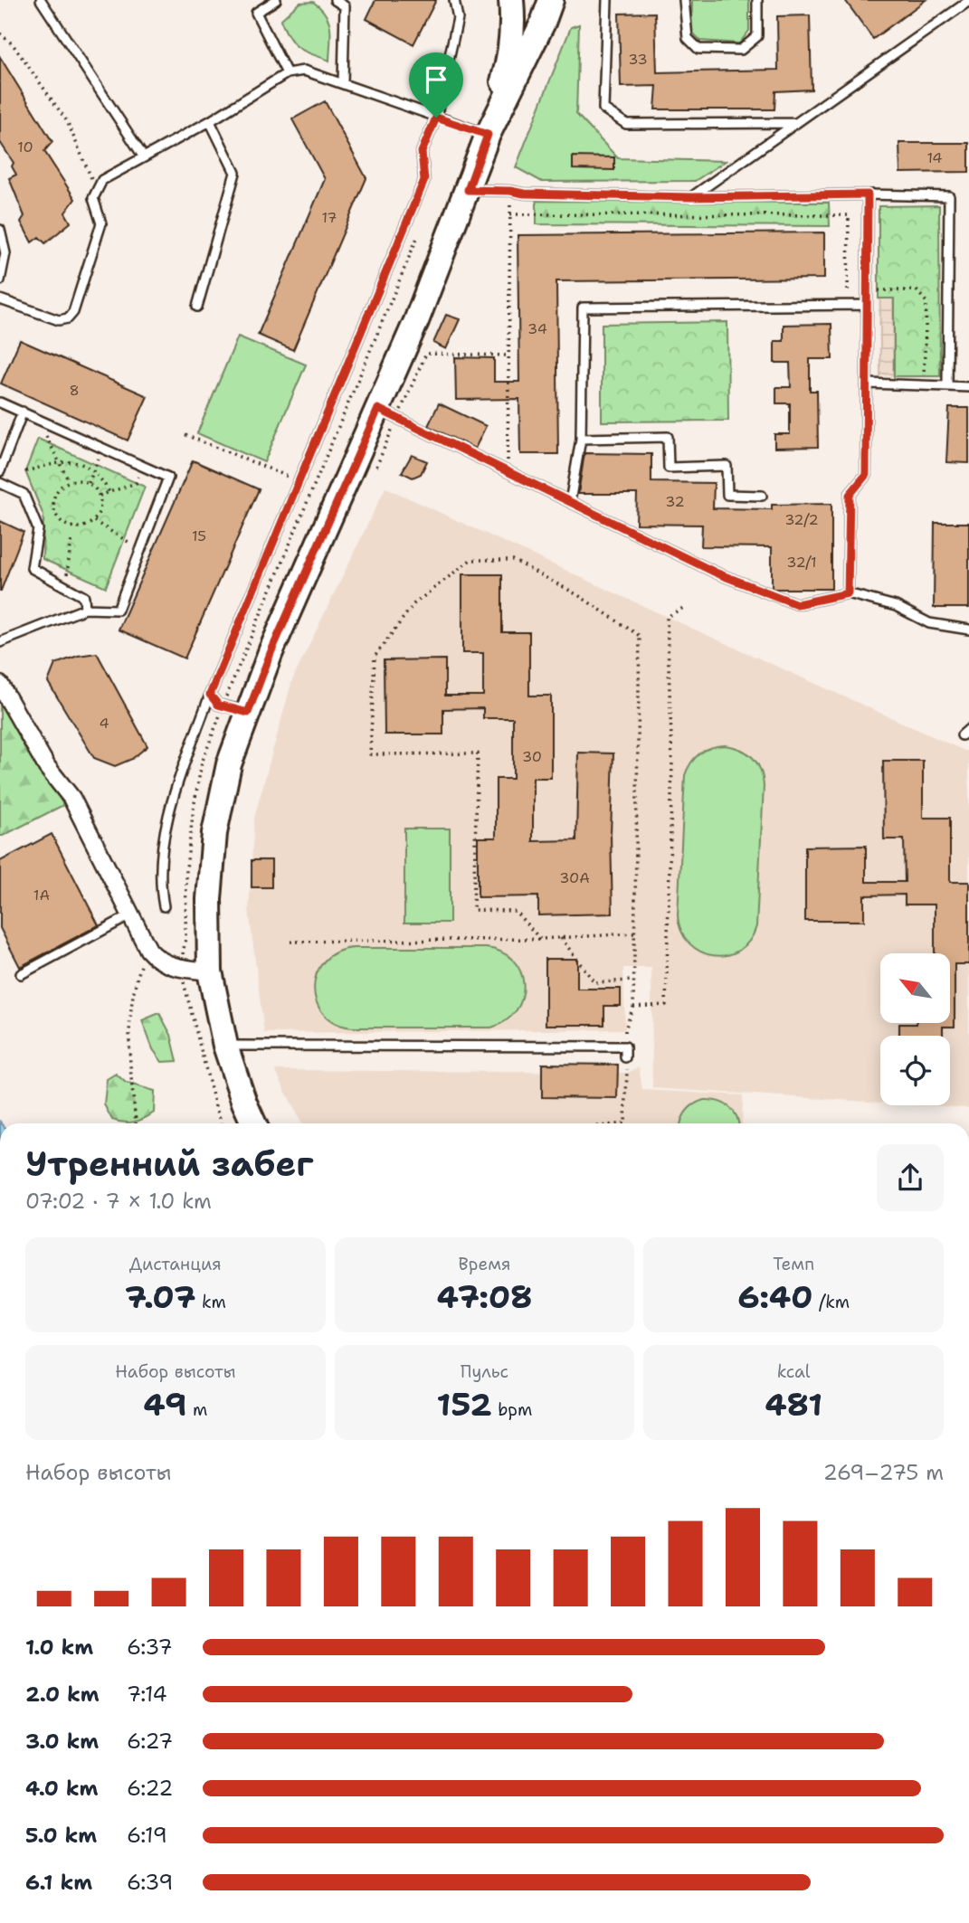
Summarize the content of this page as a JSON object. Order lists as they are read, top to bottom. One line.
{"house_numbers":["33","10","14","17","34","8","32","32/2","15","32/1","4","30","30А","1А"],"north":"top left","page":{"heading":["Утренний забег","07:02 · 7 × 1.0 km"],"stats":[["Дистанция","7.07 km"],["Время","47:08"],["Темп","6:40 /km"],["Набор высоты","49 m"],["Пульс","152 bpm"],["kcal","481"]],"chart":["Набор высоты","269–275 m"],"list":[{"name":"1.0 km","note":"6:37"},{"name":"2.0 km","note":"7:14"},{"name":"3.0 km","note":"6:27"},{"name":"4.0 km","note":"6:22"},{"name":"5.0 km","note":"6:19"},{"name":"6.1 km","note":"6:39"}]}}
